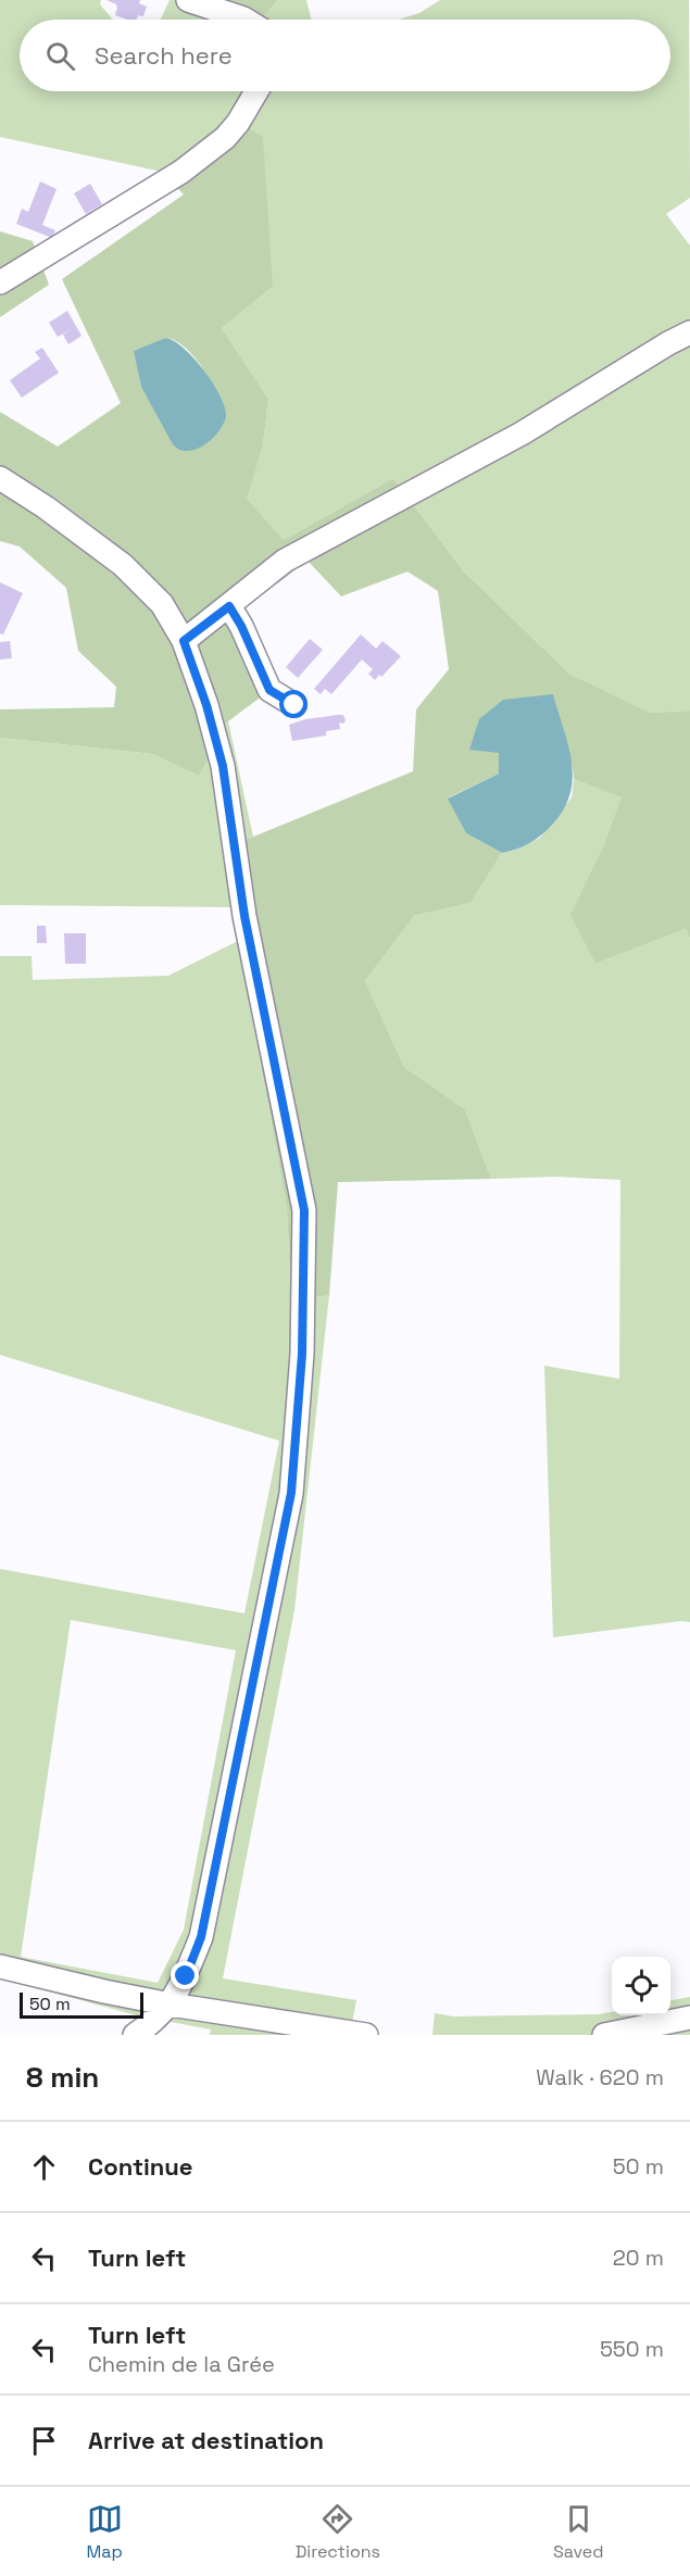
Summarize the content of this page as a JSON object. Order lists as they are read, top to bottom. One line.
{"scale_bar":"50 m","page":{"search":"Search here","scale":"50 m","heading":["8 min","Walk · 620 m"],"list":[["Continue","50 m"],["Turn left","20 m"],["Turn left","Chemin de la Grée","550 m"],"Arrive at destination"],"nav":["Map","Directions","Saved"]}}
